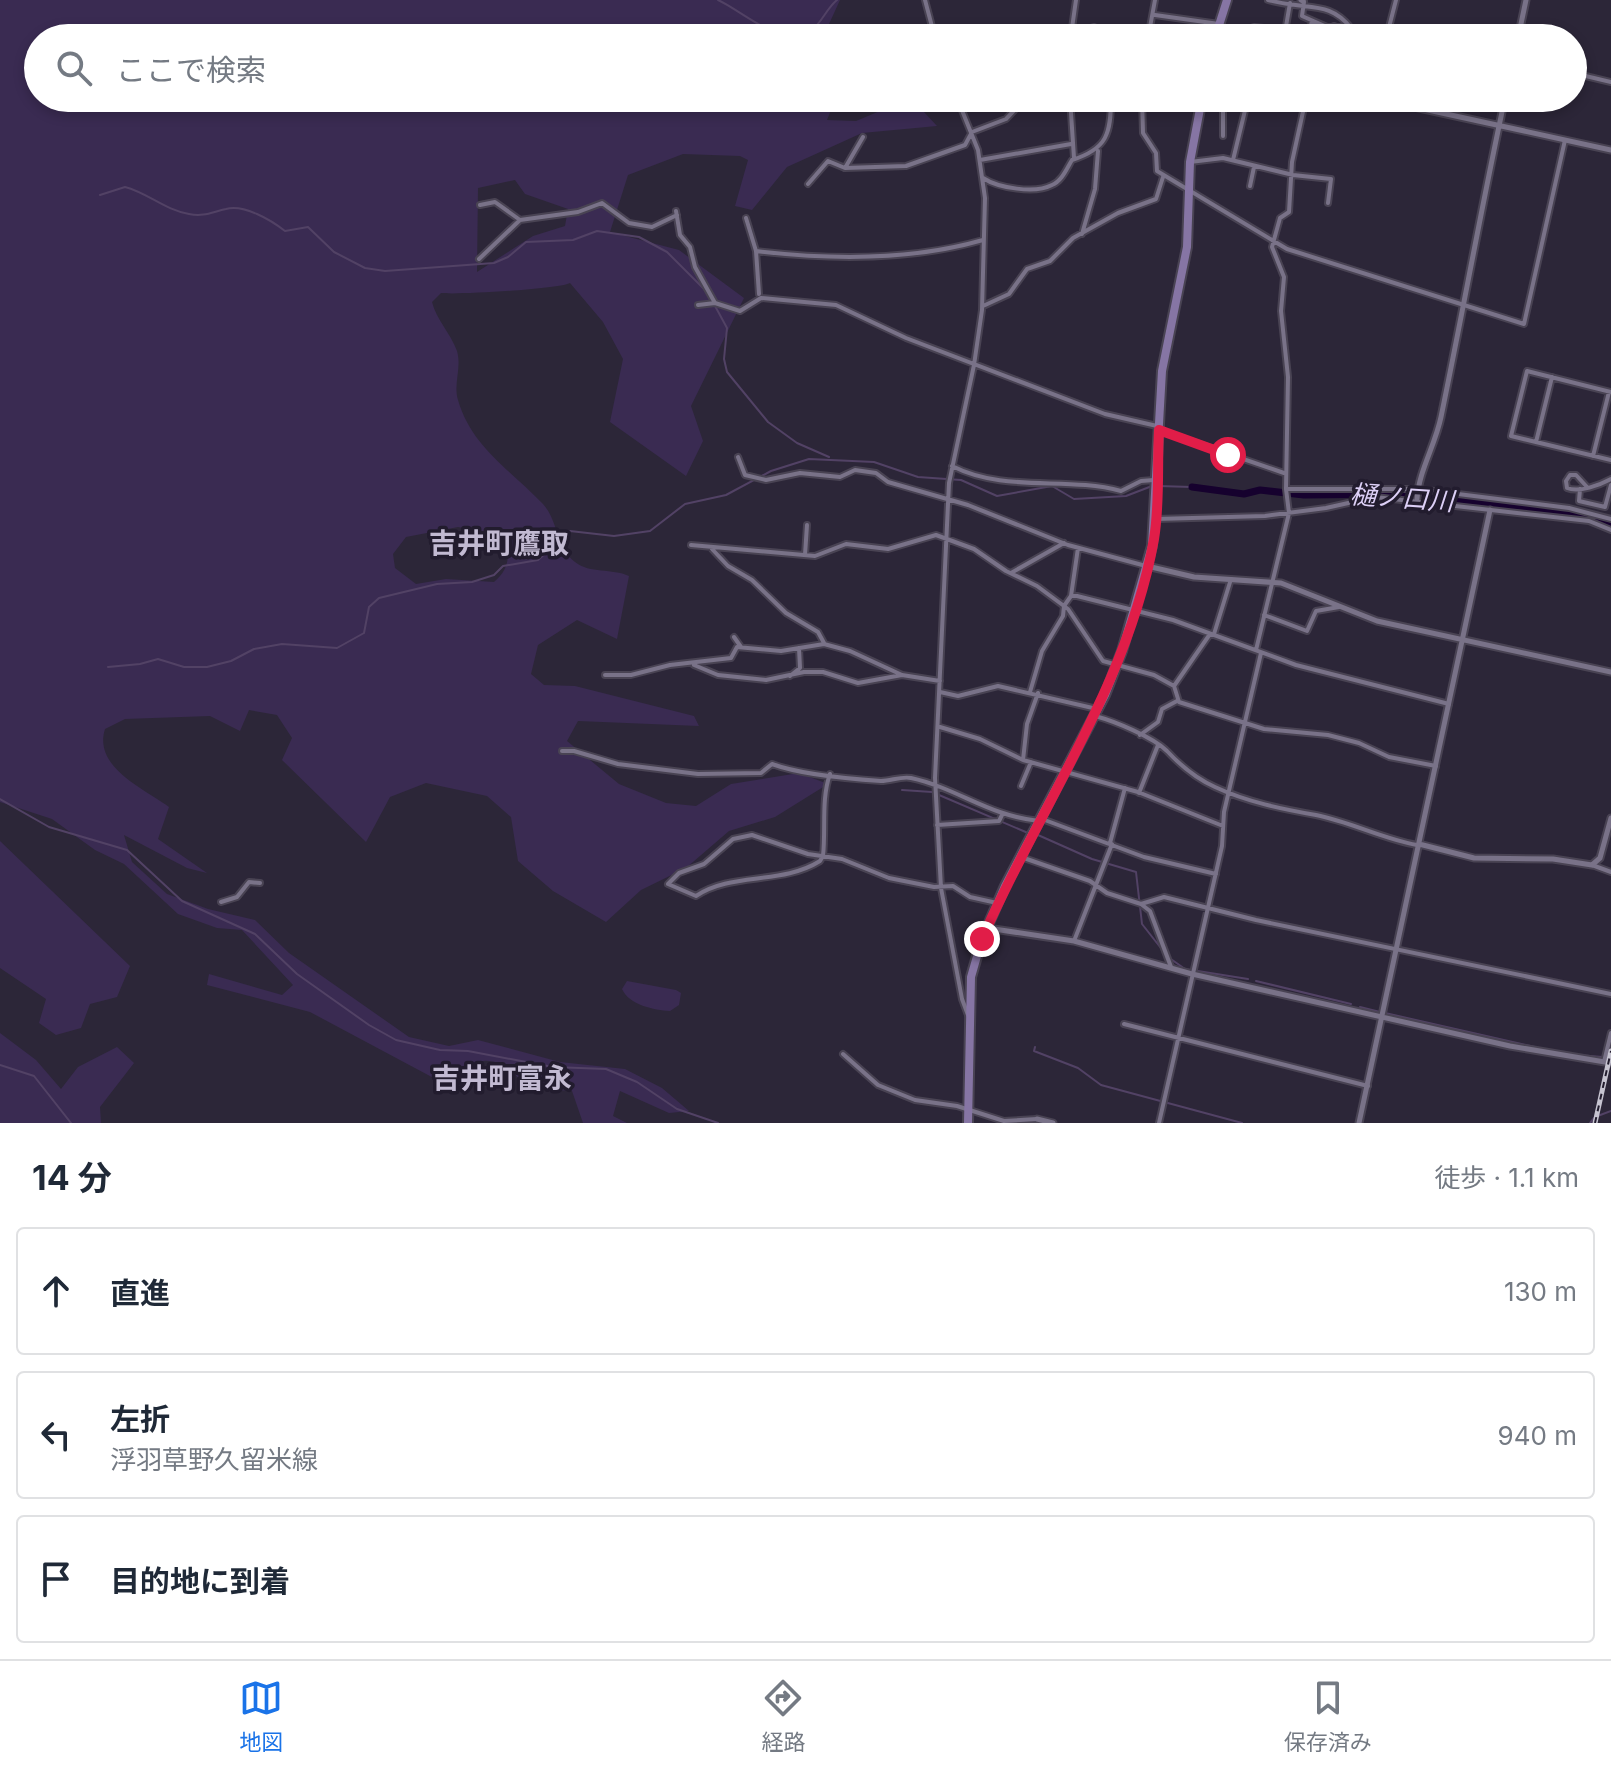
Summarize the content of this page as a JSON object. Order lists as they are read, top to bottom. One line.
{"districts":["吉井町鷹取","吉井町富永"],"water":["樋ノ口川"],"page":{"search":"ここで検索","heading":["14 分","徒歩 · 1.1 km"],"list":[["直進","130 m"],["左折","浮羽草野久留米線","940 m"],"目的地に到着"],"nav":["地図","経路","保存済み"]}}
